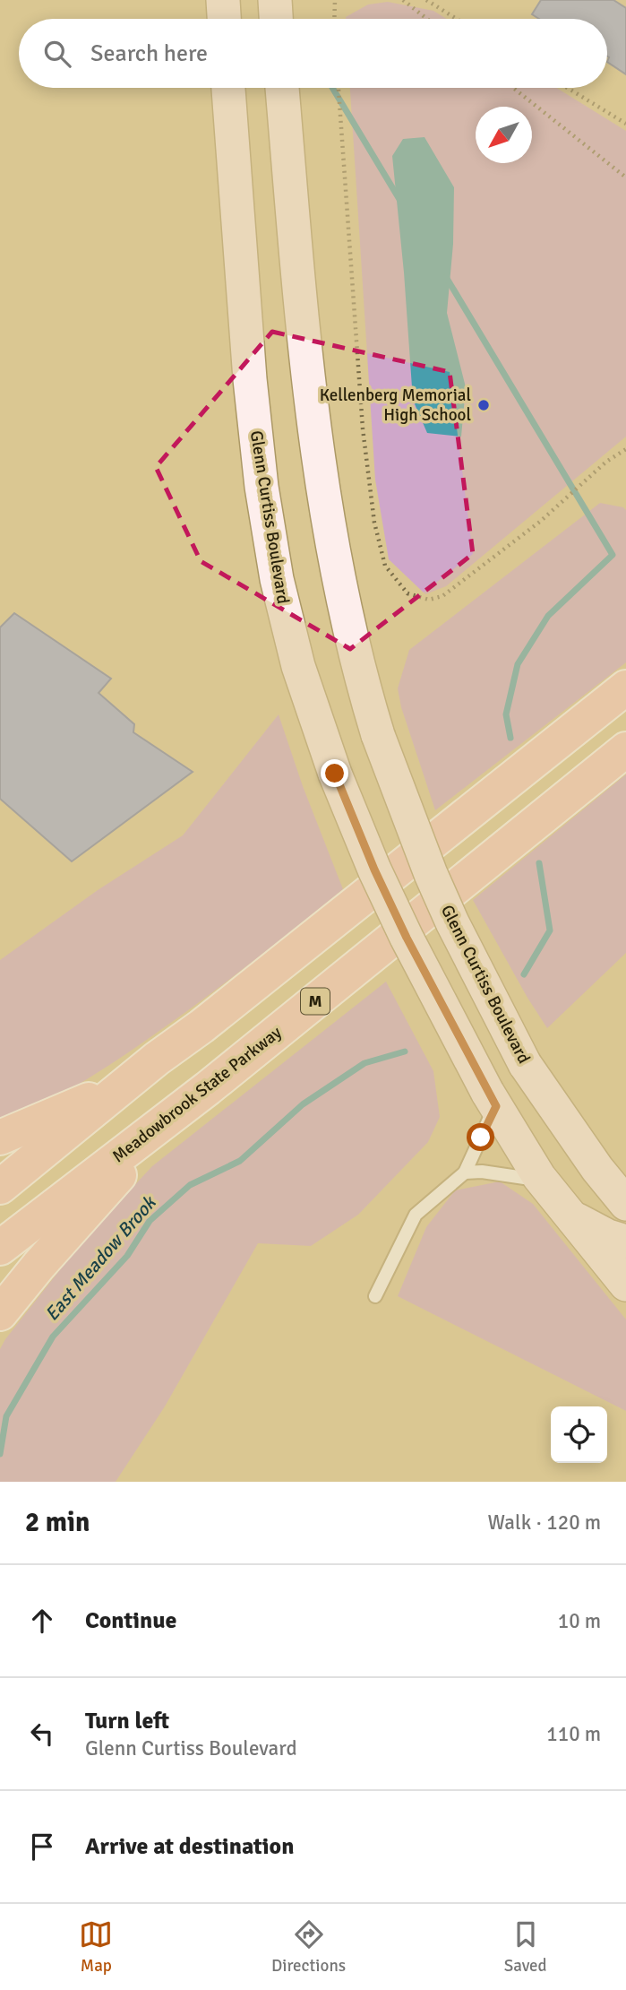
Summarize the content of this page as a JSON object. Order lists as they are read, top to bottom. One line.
{"streets":{"highway":["M","Meadowbrook State Parkway"],"main road":["Glenn Curtiss Boulevard"]},"water":["East Meadow Brook"],"places":["Kellenberg Memorial High School"],"north":"bottom left","page":{"search":"Search here","heading":["2 min","Walk · 120 m"],"list":[["Continue","10 m"],["Turn left","Glenn Curtiss Boulevard","110 m"],"Arrive at destination"],"nav":["Map","Directions","Saved"]}}
